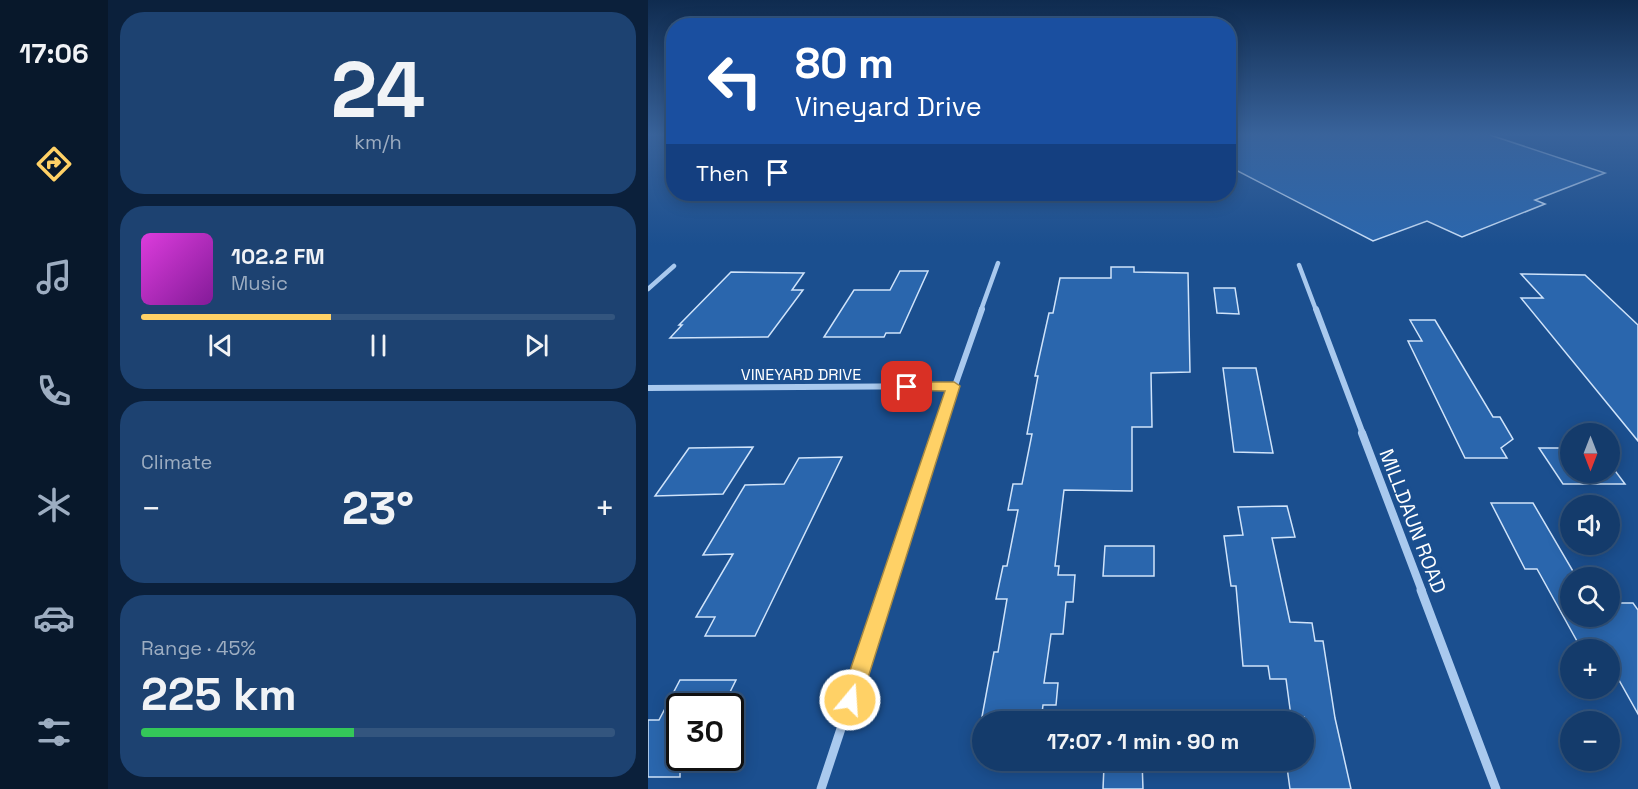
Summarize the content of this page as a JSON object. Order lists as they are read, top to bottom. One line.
{"streets":{"street":["VINEYARD DRIVE","MILLDAUN ROAD"]},"north":"bottom","page":{"tabs":"17:06","tile":[["24","km/h"],"Climate",["Range · 45%","225 km"]],"turn":["80 m","Vineyard Drive"],"then":"Then","song":["102.2 FM","Music"],"map_buttons":["+","−"],"heat":["−","23°","+"],"limit":"30","trip":"17:07 · 1 min · 90 m"}}
